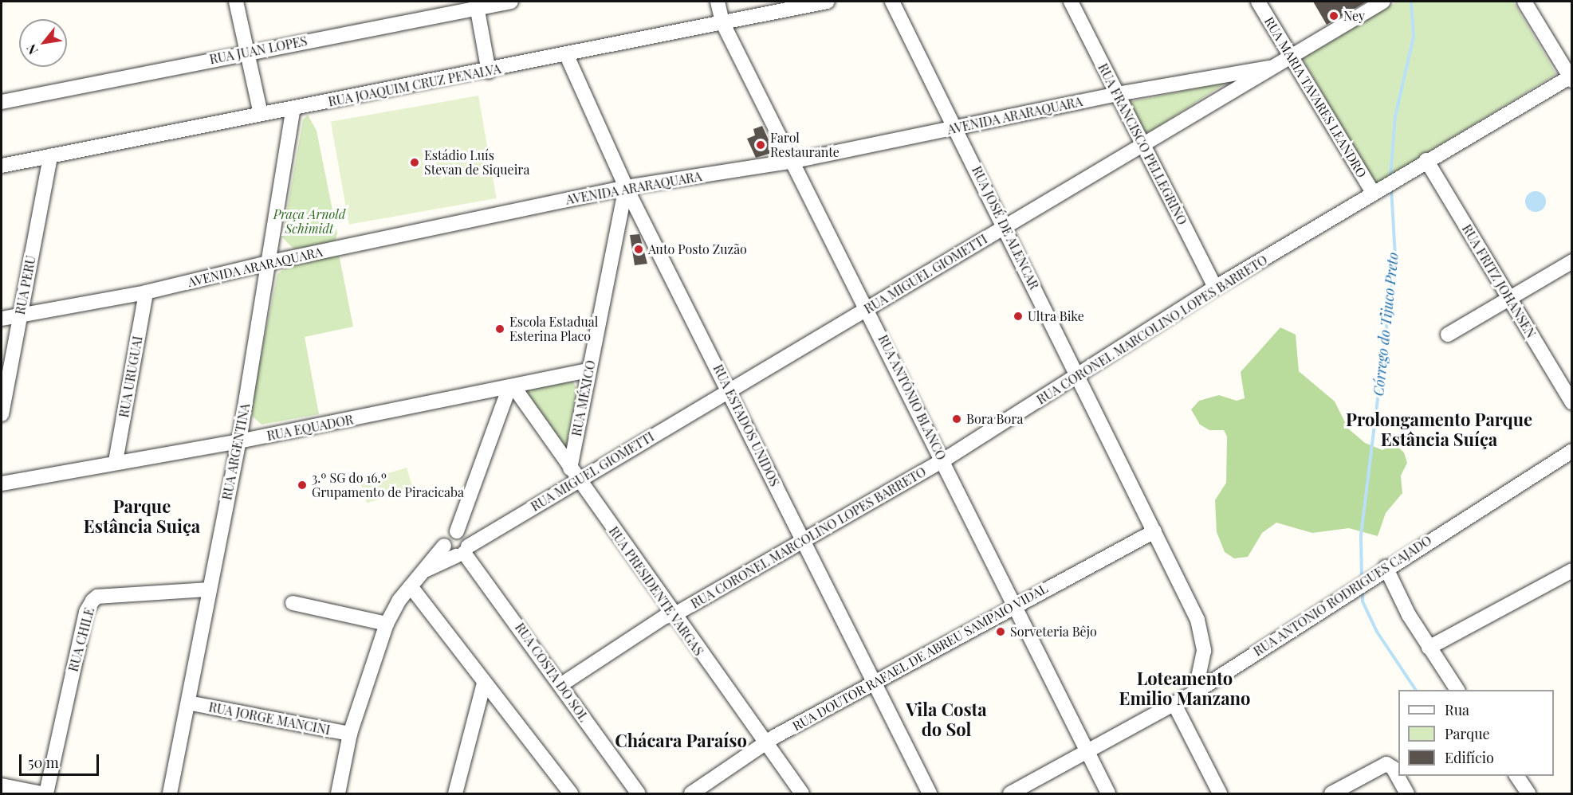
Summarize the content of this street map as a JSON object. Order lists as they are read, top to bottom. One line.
{"streets":{"street":["RUA JUAN LOPES","RUA JOAQUIM CRUZ PENALVA","RUA MARIA TAVARES LEANDRO","AVENIDA ARARAQUARA","RUA FRANCISCO PELLEGRINO","RUA JOSÉ DE ALENCAR","RUA MIGUEL GIOMETTI","RUA FRITZ JOHANSEN","RUA PERU","RUA CORONEL MARCOLINO LOPES BARRETO","RUA URUGUAI","RUA ANTÔNIO BLANCO","RUA MÉXICO","RUA ESTADOS UNIDOS","RUA EQUADOR","RUA ARGENTINA","RUA PRESIDENTE VARGAS","RUA ANTONIO RODRIGUES CAJADO","RUA CHILE","RUA DOUTOR RAFAEL DE ABREU SAMPAIO VIDAL","RUA COSTA DO SOL","RUA JORGE MANCINI"]},"crossings":[["RUA JOAQUIM CRUZ PENALVA","RUA PERU"],["RUA JOAQUIM CRUZ PENALVA","RUA ANTÔNIO BLANCO"],["RUA JOAQUIM CRUZ PENALVA","RUA ESTADOS UNIDOS"],["RUA JOAQUIM CRUZ PENALVA","RUA ARGENTINA"],["RUA MARIA TAVARES LEANDRO","RUA MIGUEL GIOMETTI"],["RUA MARIA TAVARES LEANDRO","RUA CORONEL MARCOLINO LOPES BARRETO"],["AVENIDA ARARAQUARA","RUA FRANCISCO PELLEGRINO"],["AVENIDA ARARAQUARA","RUA JOSÉ DE ALENCAR"],["AVENIDA ARARAQUARA","RUA MIGUEL GIOMETTI"],["AVENIDA ARARAQUARA","RUA PERU"],["AVENIDA ARARAQUARA","RUA URUGUAI"],["AVENIDA ARARAQUARA","RUA ANTÔNIO BLANCO"],["AVENIDA ARARAQUARA","RUA MÉXICO"],["AVENIDA ARARAQUARA","RUA ESTADOS UNIDOS"],["AVENIDA ARARAQUARA","RUA ARGENTINA"],["RUA FRANCISCO PELLEGRINO","RUA MIGUEL GIOMETTI"],["RUA FRANCISCO PELLEGRINO","RUA CORONEL MARCOLINO LOPES BARRETO"],["RUA JOSÉ DE ALENCAR","RUA MIGUEL GIOMETTI"],["RUA JOSÉ DE ALENCAR","RUA CORONEL MARCOLINO LOPES BARRETO"],["RUA JOSÉ DE ALENCAR","RUA ANTONIO RODRIGUES CAJADO"],["RUA JOSÉ DE ALENCAR","RUA DOUTOR RAFAEL DE ABREU SAMPAIO VIDAL"],["RUA MIGUEL GIOMETTI","RUA ANTÔNIO BLANCO"],["RUA MIGUEL GIOMETTI","RUA ESTADOS UNIDOS"],["RUA MIGUEL GIOMETTI","RUA PRESIDENTE VARGAS"],["RUA MIGUEL GIOMETTI","RUA COSTA DO SOL"],["RUA MIGUEL GIOMETTI","RUA JORGE MANCINI"],["RUA FRITZ JOHANSEN","RUA CORONEL MARCOLINO LOPES BARRETO"],["RUA CORONEL MARCOLINO LOPES BARRETO","RUA ANTÔNIO BLANCO"],["RUA CORONEL MARCOLINO LOPES BARRETO","RUA ESTADOS UNIDOS"],["RUA CORONEL MARCOLINO LOPES BARRETO","RUA PRESIDENTE VARGAS"],["RUA CORONEL MARCOLINO LOPES BARRETO","RUA COSTA DO SOL"],["RUA URUGUAI","RUA EQUADOR"],["RUA ANTÔNIO BLANCO","RUA ANTONIO RODRIGUES CAJADO"],["RUA ANTÔNIO BLANCO","RUA DOUTOR RAFAEL DE ABREU SAMPAIO VIDAL"],["RUA MÉXICO","RUA ESTADOS UNIDOS"],["RUA MÉXICO","RUA EQUADOR"],["RUA MÉXICO","RUA PRESIDENTE VARGAS"],["RUA ESTADOS UNIDOS","RUA DOUTOR RAFAEL DE ABREU SAMPAIO VIDAL"],["RUA EQUADOR","RUA ARGENTINA"],["RUA EQUADOR","RUA PRESIDENTE VARGAS"],["RUA ARGENTINA","RUA CHILE"],["RUA ARGENTINA","RUA JORGE MANCINI"],["RUA PRESIDENTE VARGAS","RUA DOUTOR RAFAEL DE ABREU SAMPAIO VIDAL"]],"districts":["Prolongamento Parque Estância Suíça","Parque Estância Suiça","Loteamento Emilio Manzano","Vila Costa do Sol","Chácara Paraíso"],"water":["Córrego do Tijuco Preto"],"parks":["Praça Arnold Schimidt"],"places":["Ney","Farol Restaurante","Estádio Luís Stevan de Siqueira","Auto Posto Zuzão","Ultra Bike","Escola Estadual Esterina Placo","Bora Bora","3.º SG do 16.º Grupamento de Piracicaba","Sorveteria Bêjo"],"legend":["Rua","Parque","Edifício"],"scale_bar":"50 m","north":"bottom left"}
